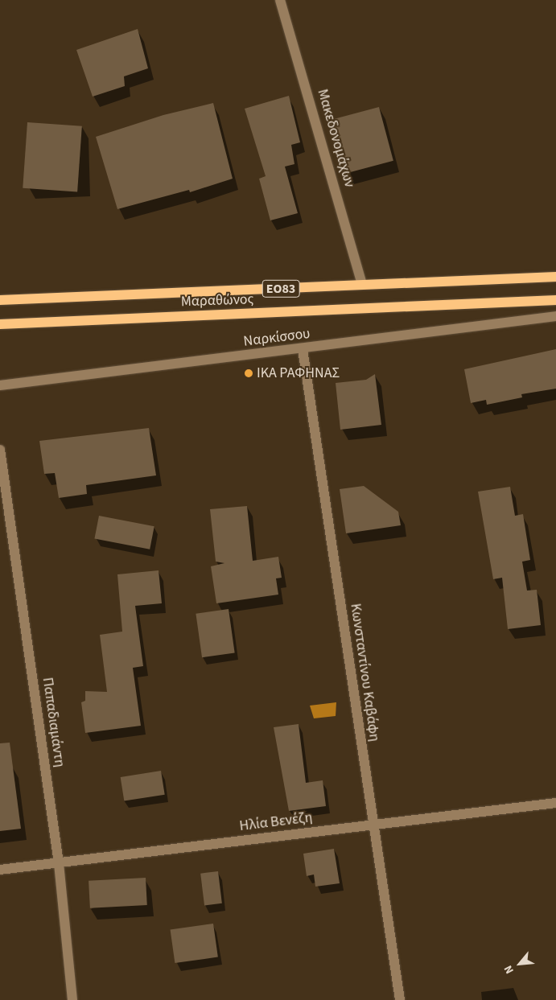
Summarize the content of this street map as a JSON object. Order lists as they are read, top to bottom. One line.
{"streets":{"main road":["ΕΟ83","Μαραθώνος"],"street":["Μακεδονομάχων","Ναρκίσσου","Κωνσταντίνου Καβάφη","Παπαδιαμάντη","Ηλία Βενέζη"]},"crossings":[["Μακεδονομάχων","Μαραθώνος"],["Ναρκίσσου","Κωνσταντίνου Καβάφη"],["Κωνσταντίνου Καβάφη","Ηλία Βενέζη"],["Παπαδιαμάντη","Ηλία Βενέζη"]],"places":["ΙΚΑ ΡΑΦΗΝΑΣ"],"north":"bottom left"}
